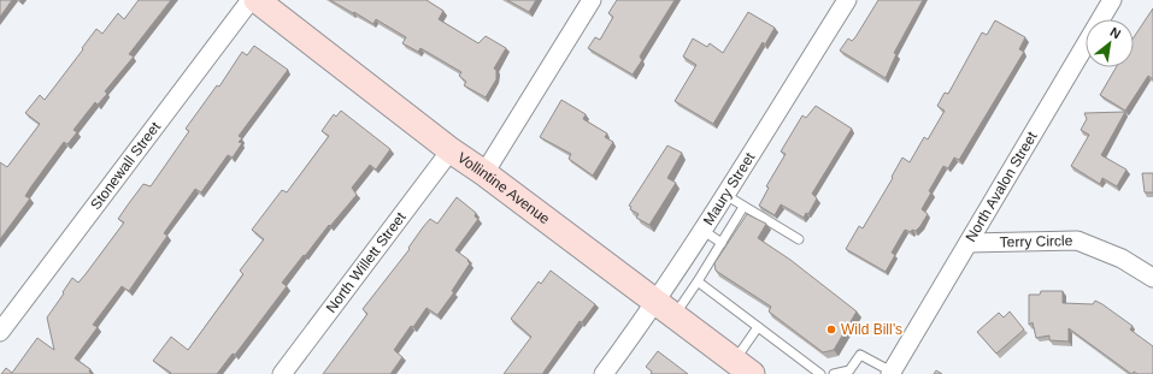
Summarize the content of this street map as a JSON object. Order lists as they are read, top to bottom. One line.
{"streets":{"street":["Stonewall Street","North Avalon Street","Vollintine Avenue","Maury Street","Terry Circle","North Willett Street"]},"crossings":[["North Avalon Street","Terry Circle"],["Vollintine Avenue","Maury Street"],["Vollintine Avenue","North Willett Street"]],"places":["Wild Bill’s"],"north":"top right"}
